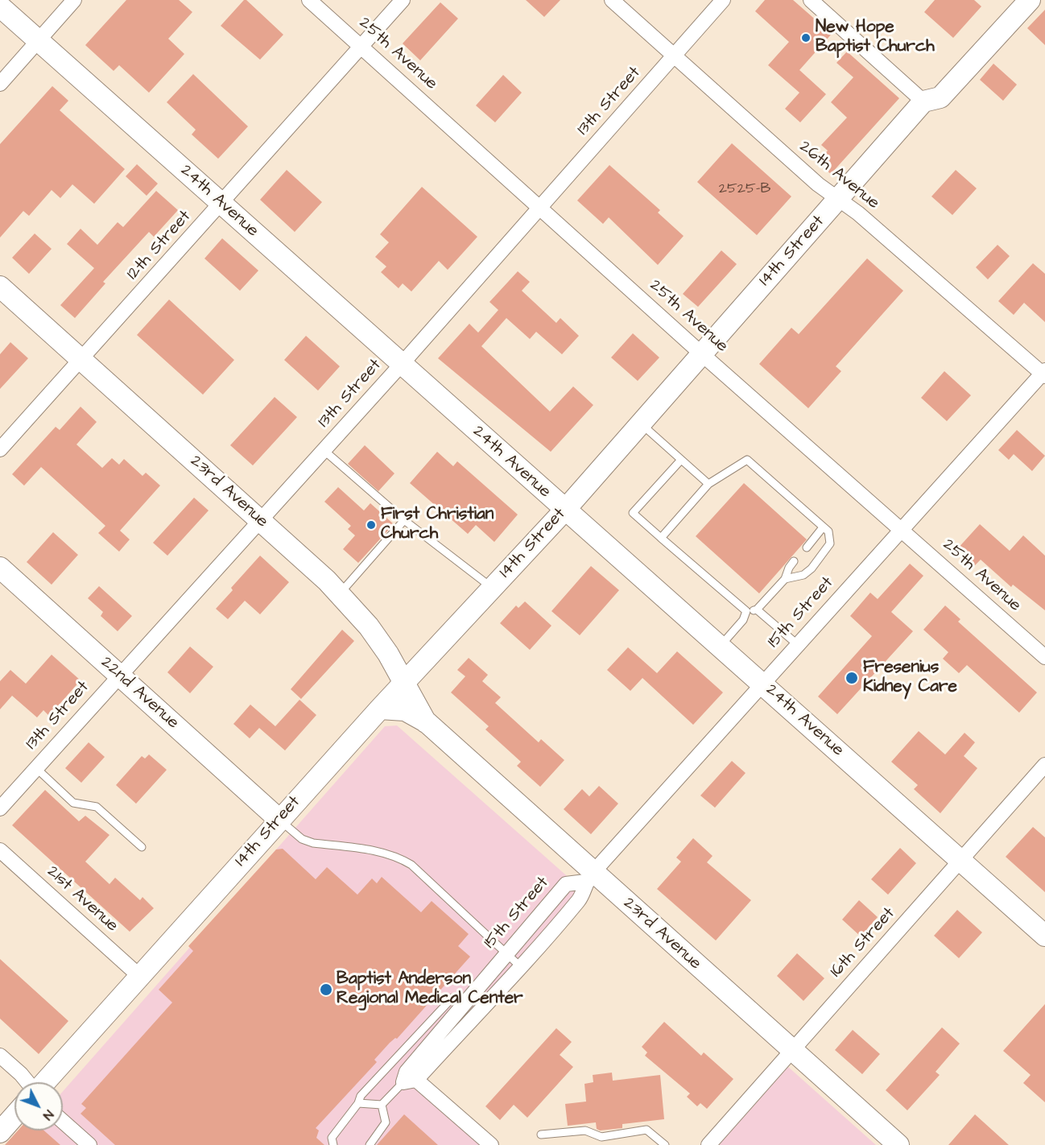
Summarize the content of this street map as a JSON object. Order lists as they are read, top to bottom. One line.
{"streets":{"main road":["24th Avenue","14th Street","23rd Avenue","22nd Avenue"],"street":["25th Avenue","13th Street","26th Avenue","12th Street","15th Street","21st Avenue","16th Street"]},"crossings":[["25th Avenue","13th Street"],["25th Avenue","12th Street"],["25th Avenue","14th Street"],["25th Avenue","15th Street"],["13th Street","26th Avenue"],["13th Street","24th Avenue"],["13th Street","23rd Avenue"],["13th Street","22nd Avenue"],["26th Avenue","14th Street"],["26th Avenue","15th Street"],["24th Avenue","12th Street"],["24th Avenue","14th Street"],["24th Avenue","15th Street"],["24th Avenue","16th Street"],["12th Street","23rd Avenue"],["14th Street","23rd Avenue"],["14th Street","22nd Avenue"],["14th Street","21st Avenue"],["23rd Avenue","15th Street"],["23rd Avenue","16th Street"]],"places":["New Hope Baptist Church","First Christian Church","Fresenius Kidney Care","Baptist Anderson Regional Medical Center"],"house_numbers":["2525-B"],"north":"bottom right"}
